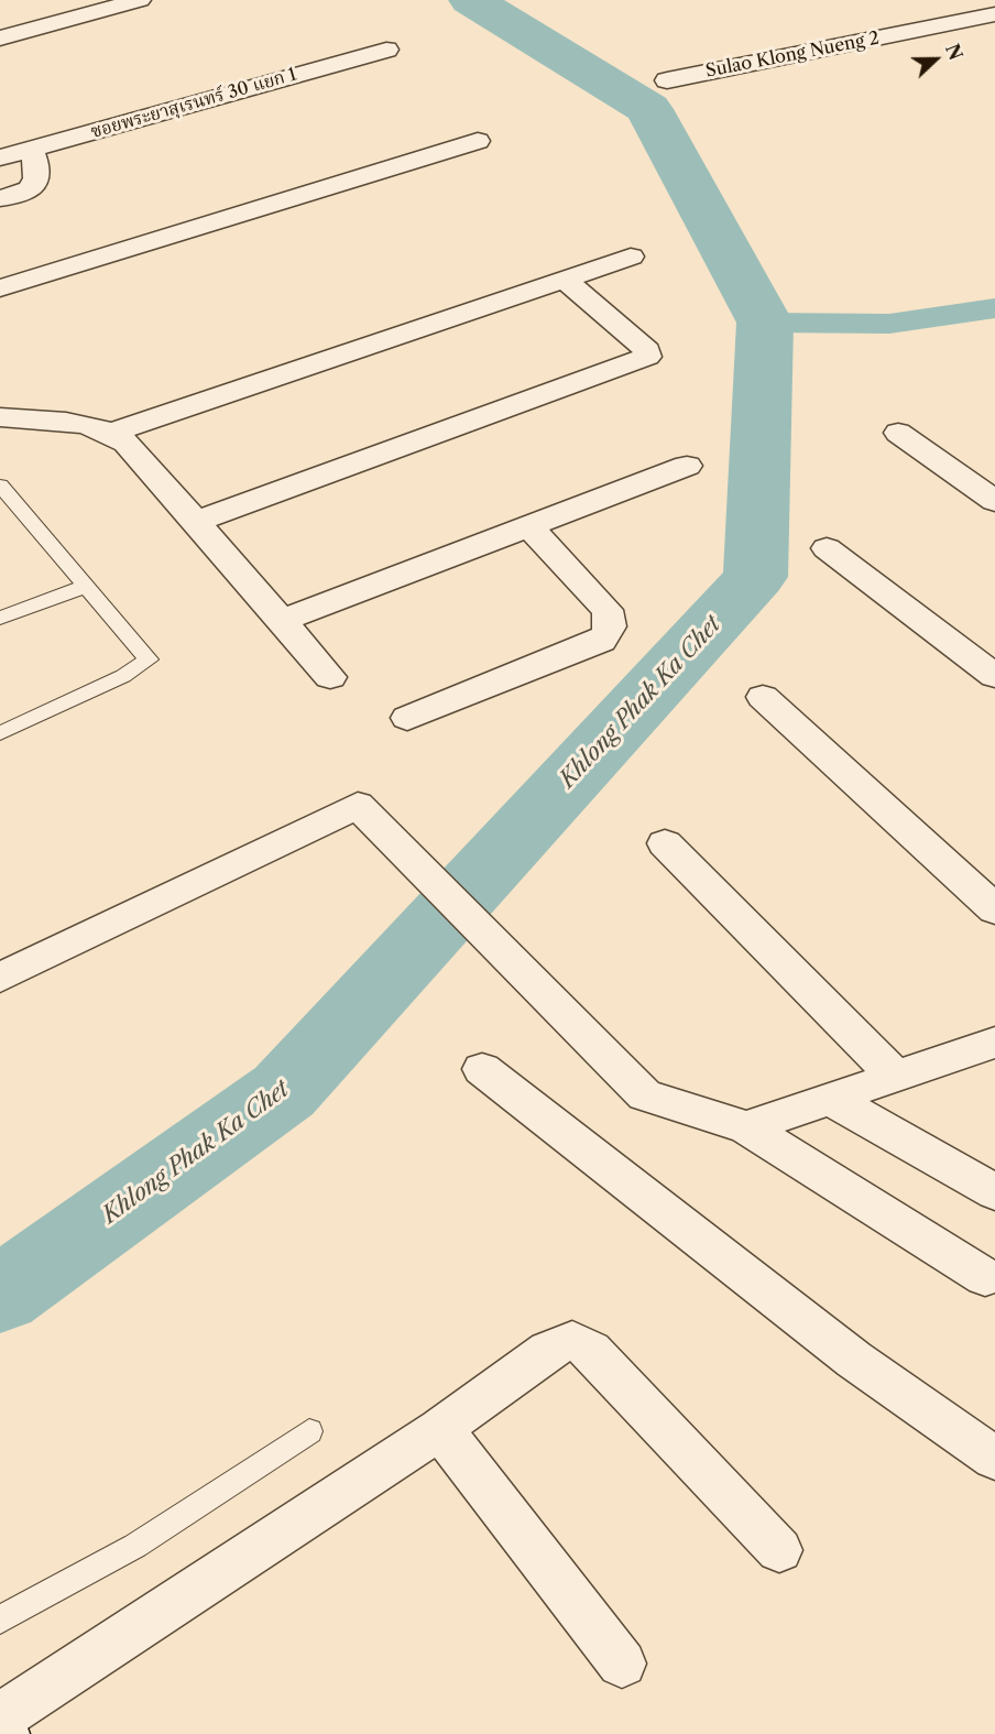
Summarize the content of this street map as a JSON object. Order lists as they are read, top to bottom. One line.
{"streets":{"street":["Sulao Klong Nueng 2","ซอยพระยาสุเรนทร์ 30 แยก 1"]},"water":["Khlong Phak Ka Chet"],"north":"right"}
